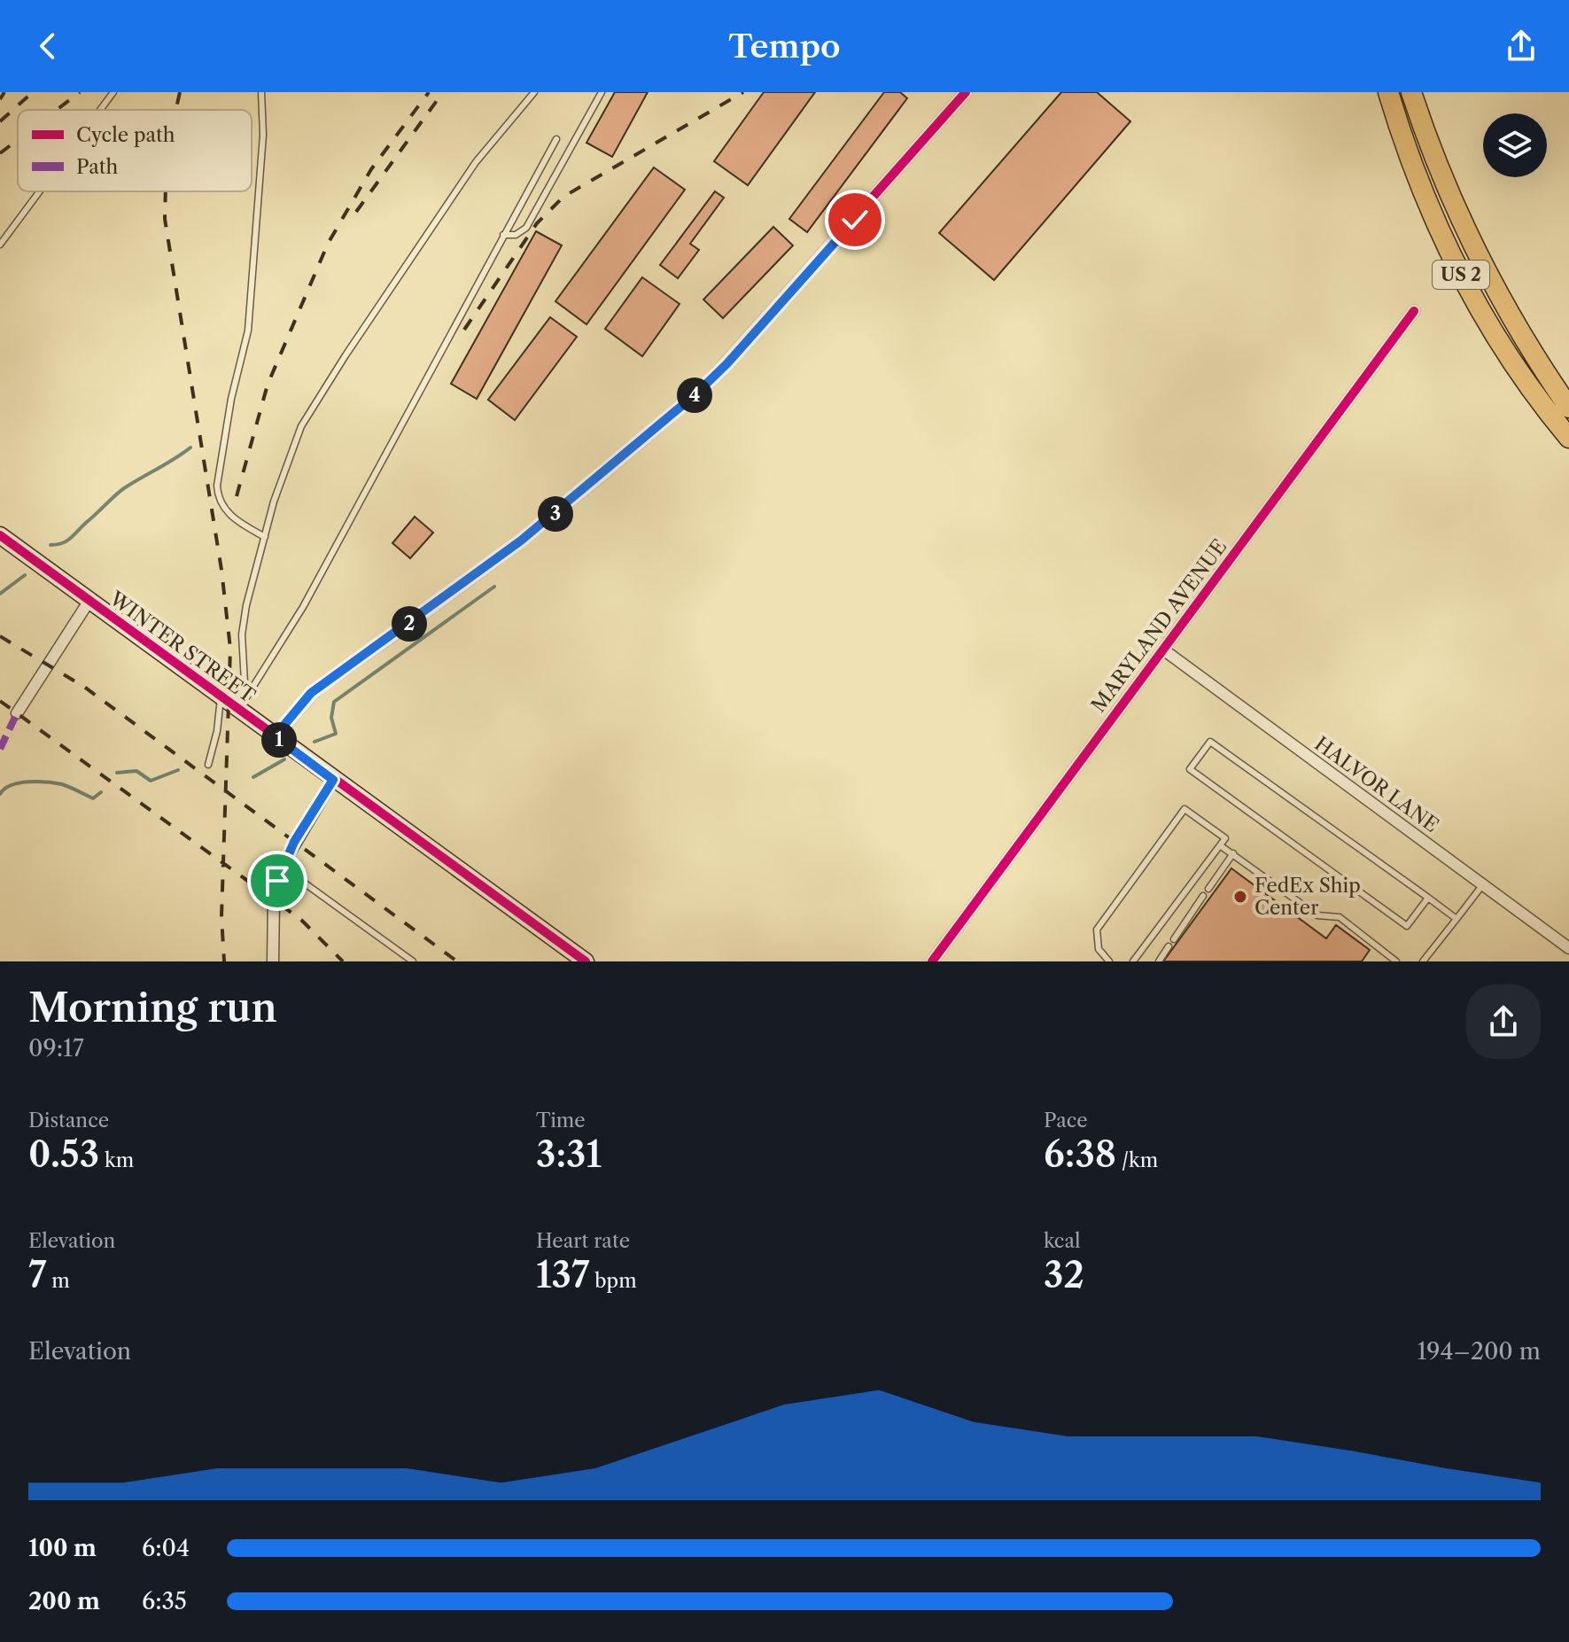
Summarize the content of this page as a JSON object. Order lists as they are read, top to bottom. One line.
{"streets":{"highway":["US 2"],"street":["MARYLAND AVENUE","WINTER STREET","HALVOR LANE"]},"crossings":[["MARYLAND AVENUE","HALVOR LANE"]],"places":["FedEx Ship Center"],"legend":["Cycle path","Path"],"page":{"header":"Tempo","pins":["4","3","2","1"],"heading":["Morning run","09:17"],"stats":[["Distance","0.53 km"],["Time","3:31"],["Pace","6:38 /km"],["Elevation","7 m"],["Heart rate","137 bpm"],["kcal","32"]],"chart":["Elevation","194–200 m"],"list":[{"name":"100 m","note":"6:04"},{"name":"200 m","note":"6:35"}]}}
